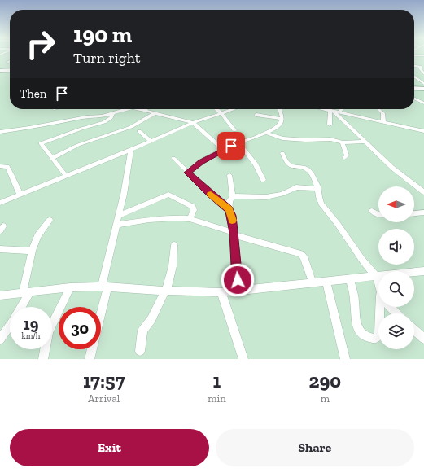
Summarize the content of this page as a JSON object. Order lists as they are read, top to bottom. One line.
{"north":"left","page":{"turn":["190 m","Turn right"],"then":"Then","speed":"19 km/h","limit":"30","eta":["17:57","Arrival","1","min","290","m"],"buttons":["Exit","Share"]}}
